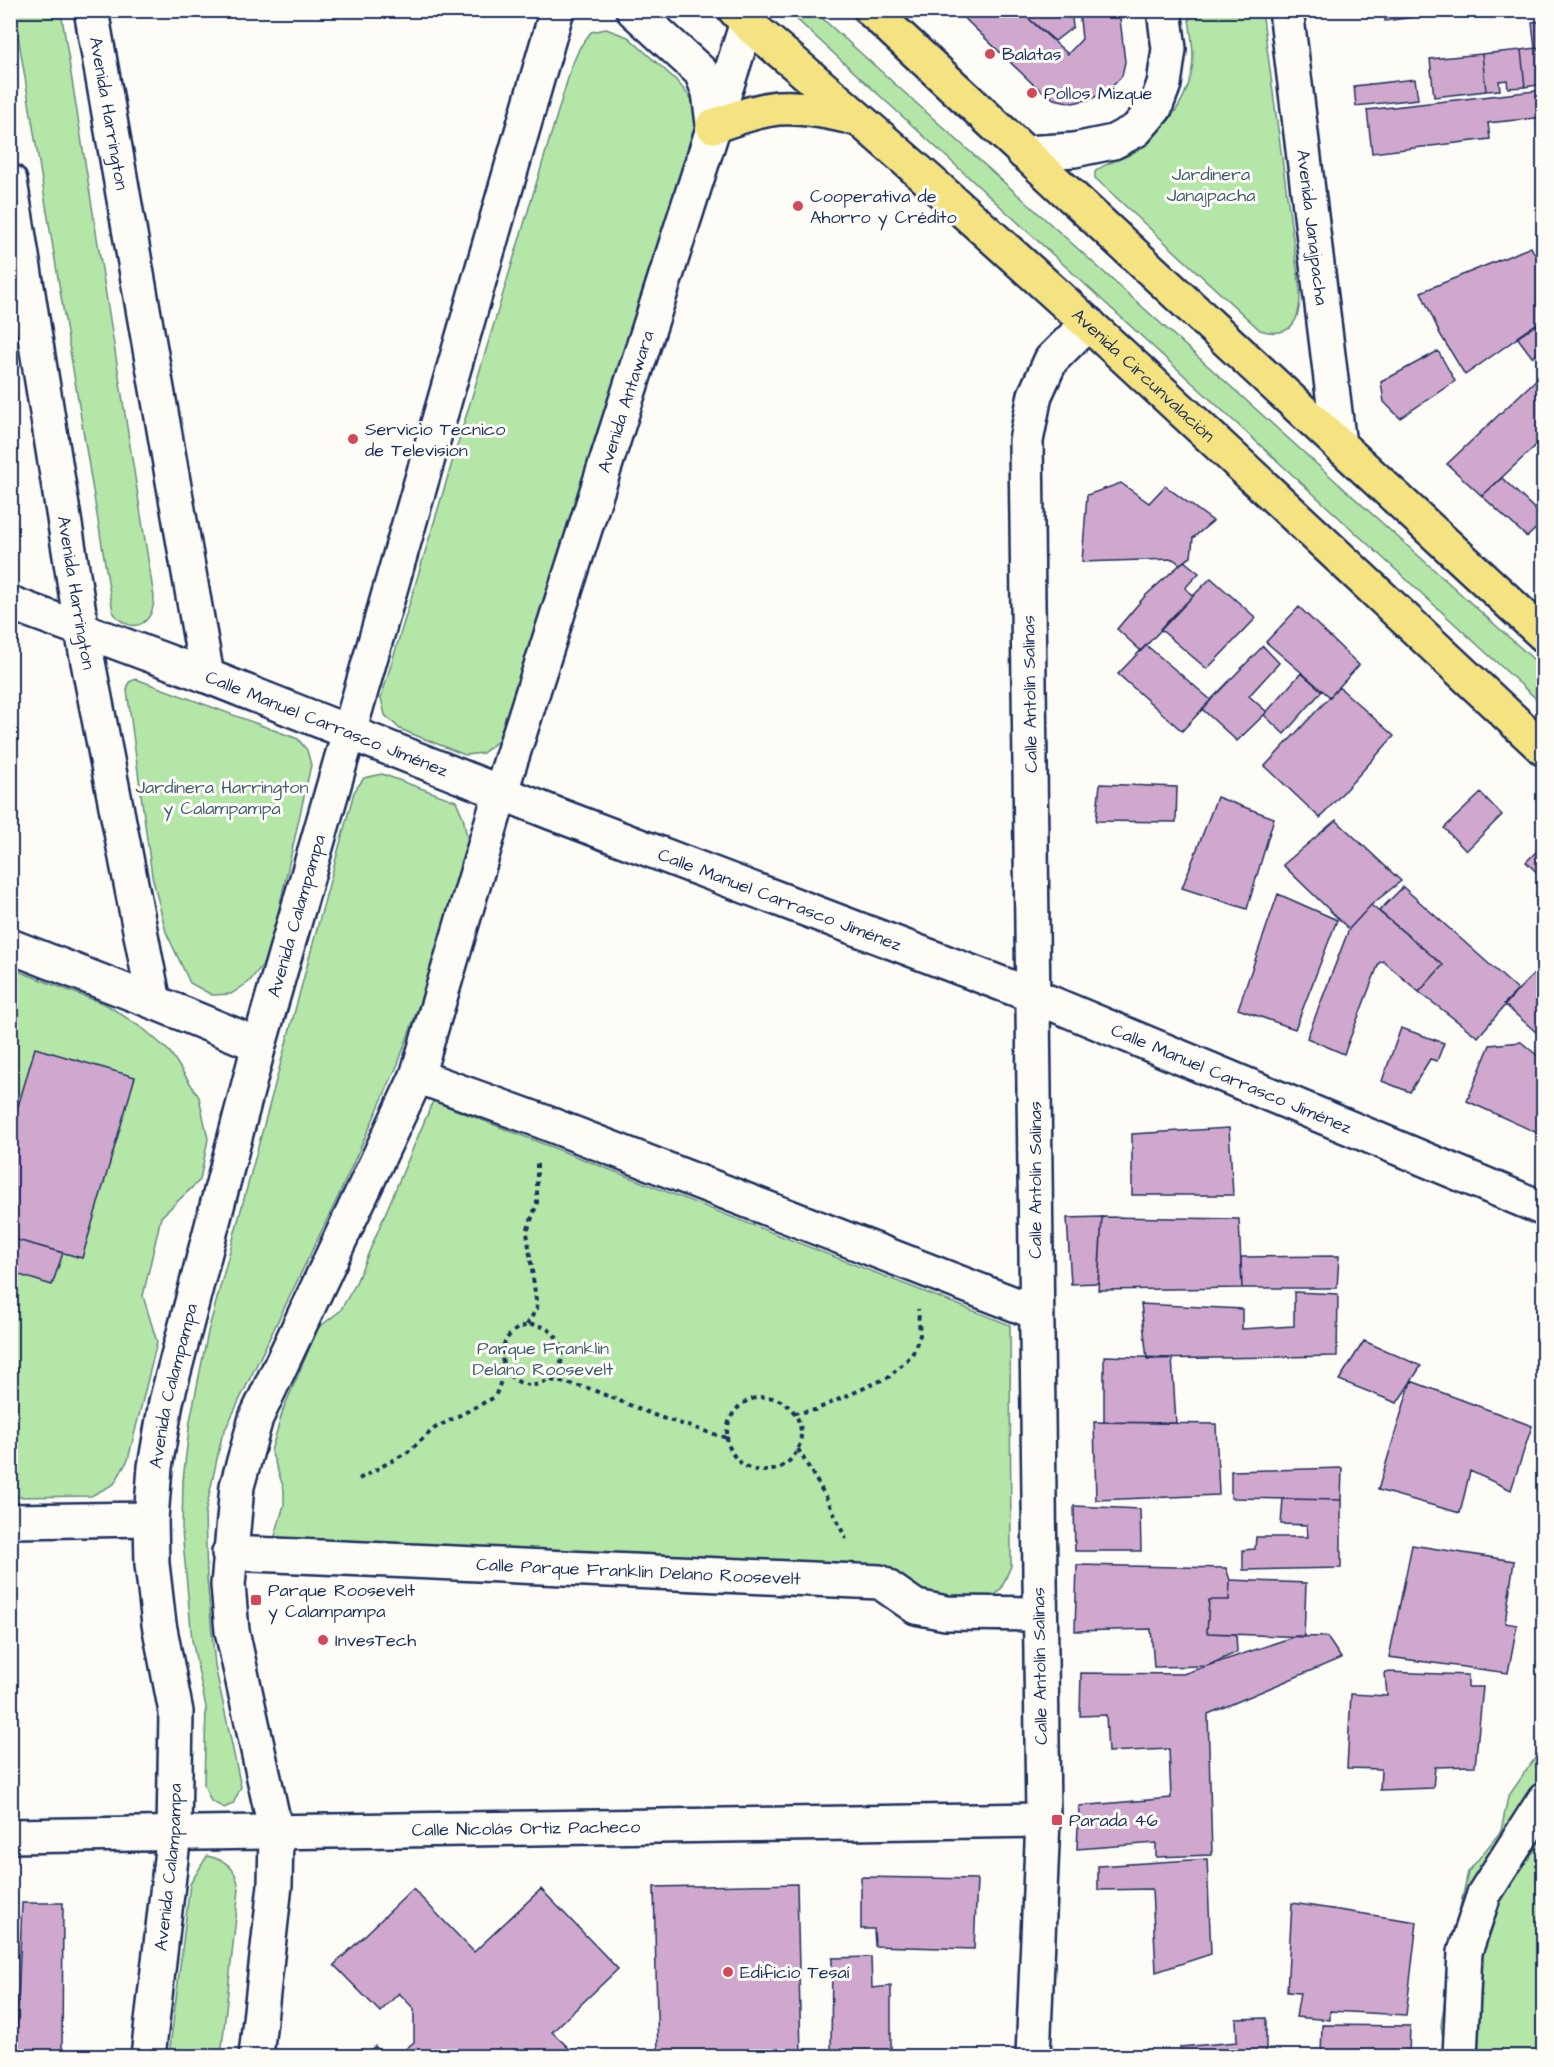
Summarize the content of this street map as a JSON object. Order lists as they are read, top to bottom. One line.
{"streets":{"highway":["Avenida Circunvalación"],"street":["Avenida Harrington","Avenida Janajpacha","Avenida Antawara","Calle Antolín Salinas","Calle Manuel Carrasco Jiménez","Avenida Calampampa","Calle Parque Franklin Delano Roosevelt","Calle Nicolás Ortiz Pacheco"]},"crossings":[["Avenida Harrington","Calle Manuel Carrasco Jiménez"],["Avenida Circunvalación","Avenida Antawara"],["Avenida Circunvalación","Calle Antolín Salinas"],["Avenida Antawara","Calle Manuel Carrasco Jiménez"],["Calle Antolín Salinas","Calle Manuel Carrasco Jiménez"],["Calle Antolín Salinas","Calle Parque Franklin Delano Roosevelt"],["Calle Antolín Salinas","Calle Nicolás Ortiz Pacheco"],["Calle Manuel Carrasco Jiménez","Avenida Calampampa"],["Avenida Calampampa","Calle Nicolás Ortiz Pacheco"]],"parks":["Jardinera Janajpacha","Jardinera Harrington y Calampampa","Parque Franklin Delano Roosevelt"],"places":{"other":["Balatas","Pollos Mizque","Cooperativa de Ahorro y Crédito","Servicio Tecnico de Television","InvesTech","Edificio Tesaí"],"transit":["Parque Roosevelt y Calampampa","Parada 46"]}}
